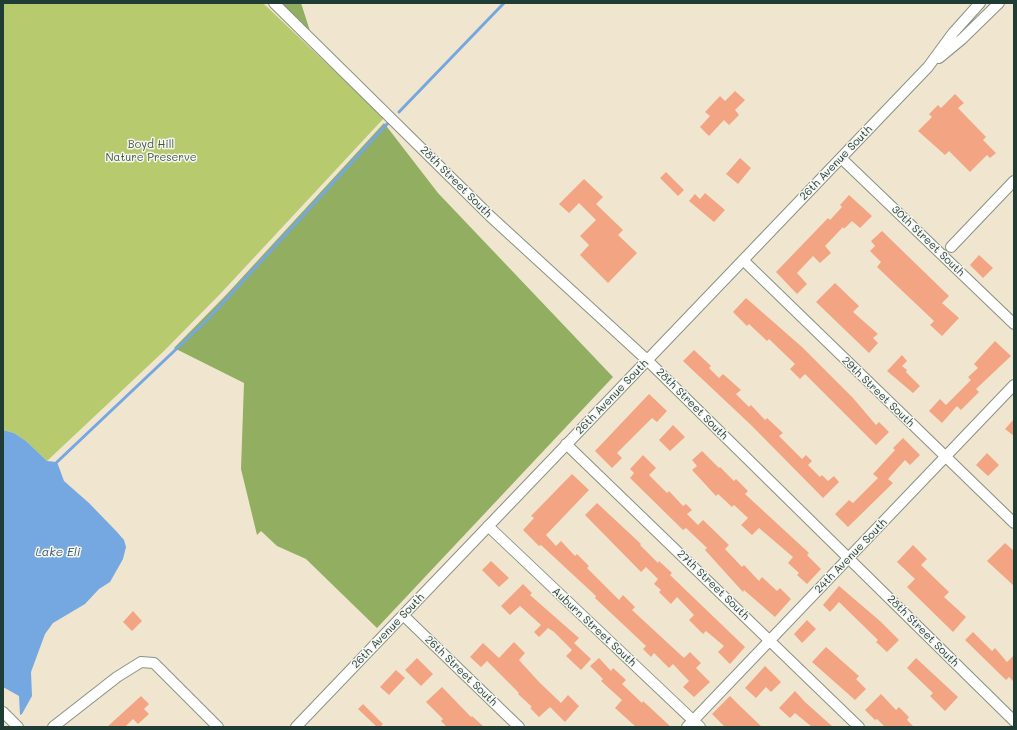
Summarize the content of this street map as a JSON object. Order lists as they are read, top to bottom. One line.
{"streets":{"street":["26th Avenue South","28th Street South","30th Street South","29th Street South","24th Avenue South","27th Street South","Auburn Street South","26th Street South"]},"crossings":[["26th Avenue South","28th Street South"],["26th Avenue South","30th Street South"],["26th Avenue South","29th Street South"],["26th Avenue South","27th Street South"],["26th Avenue South","Auburn Street South"],["26th Avenue South","26th Street South"],["28th Street South","24th Avenue South"],["29th Street South","24th Avenue South"],["24th Avenue South","27th Street South"],["24th Avenue South","Auburn Street South"]],"water":["Lake Eli"],"parks":["Boyd Hill Nature Preserve"]}
